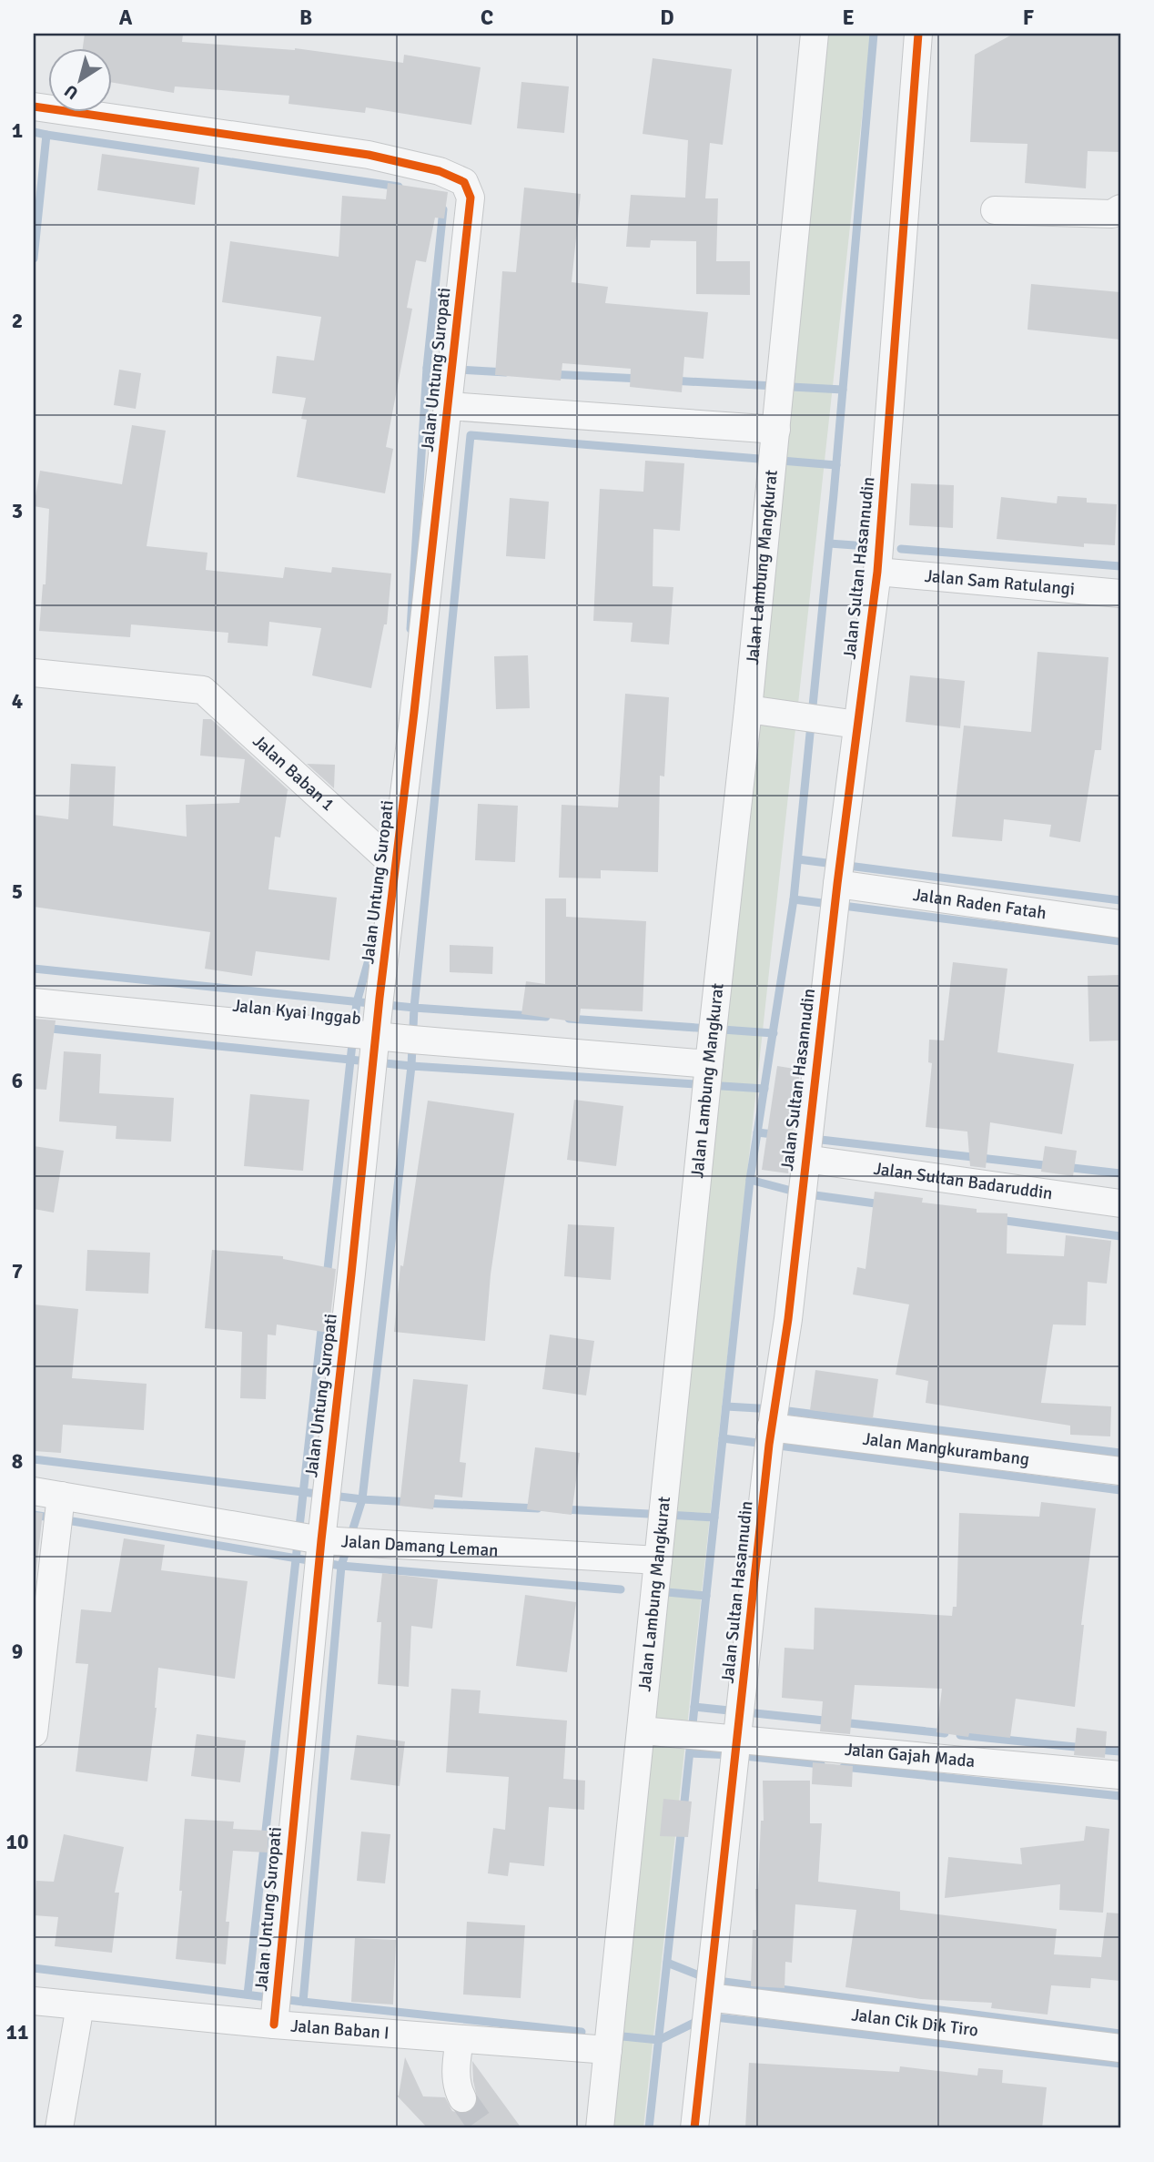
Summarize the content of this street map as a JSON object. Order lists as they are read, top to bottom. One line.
{"streets":{"street":["Jalan Untung Suropati","Jalan Lambung Mangkurat","Jalan Sultan Hasannudin","Jalan Sam Ratulangi","Jalan Baban 1","Jalan Raden Fatah","Jalan Kyai Inggab","Jalan Sultan Badaruddin","Jalan Mangkurambang","Jalan Damang Leman","Jalan Gajah Mada","Jalan Cik Dik Tiro","Jalan Baban I"]},"crossings":[["Jalan Untung Suropati","Jalan Baban 1"],["Jalan Untung Suropati","Jalan Kyai Inggab"],["Jalan Untung Suropati","Jalan Damang Leman"],["Jalan Untung Suropati","Jalan Baban I"],["Jalan Lambung Mangkurat","Jalan Kyai Inggab"],["Jalan Lambung Mangkurat","Jalan Damang Leman"],["Jalan Lambung Mangkurat","Jalan Gajah Mada"],["Jalan Lambung Mangkurat","Jalan Baban I"],["Jalan Sultan Hasannudin","Jalan Sam Ratulangi"],["Jalan Sultan Hasannudin","Jalan Raden Fatah"],["Jalan Sultan Hasannudin","Jalan Sultan Badaruddin"],["Jalan Sultan Hasannudin","Jalan Mangkurambang"],["Jalan Sultan Hasannudin","Jalan Gajah Mada"],["Jalan Sultan Hasannudin","Jalan Cik Dik Tiro"]],"north":"bottom left","grid":{"columns":["A","B","C","D","E","F"],"rows":["1","2","3","4","5","6","7","8","9","10","11"]}}
